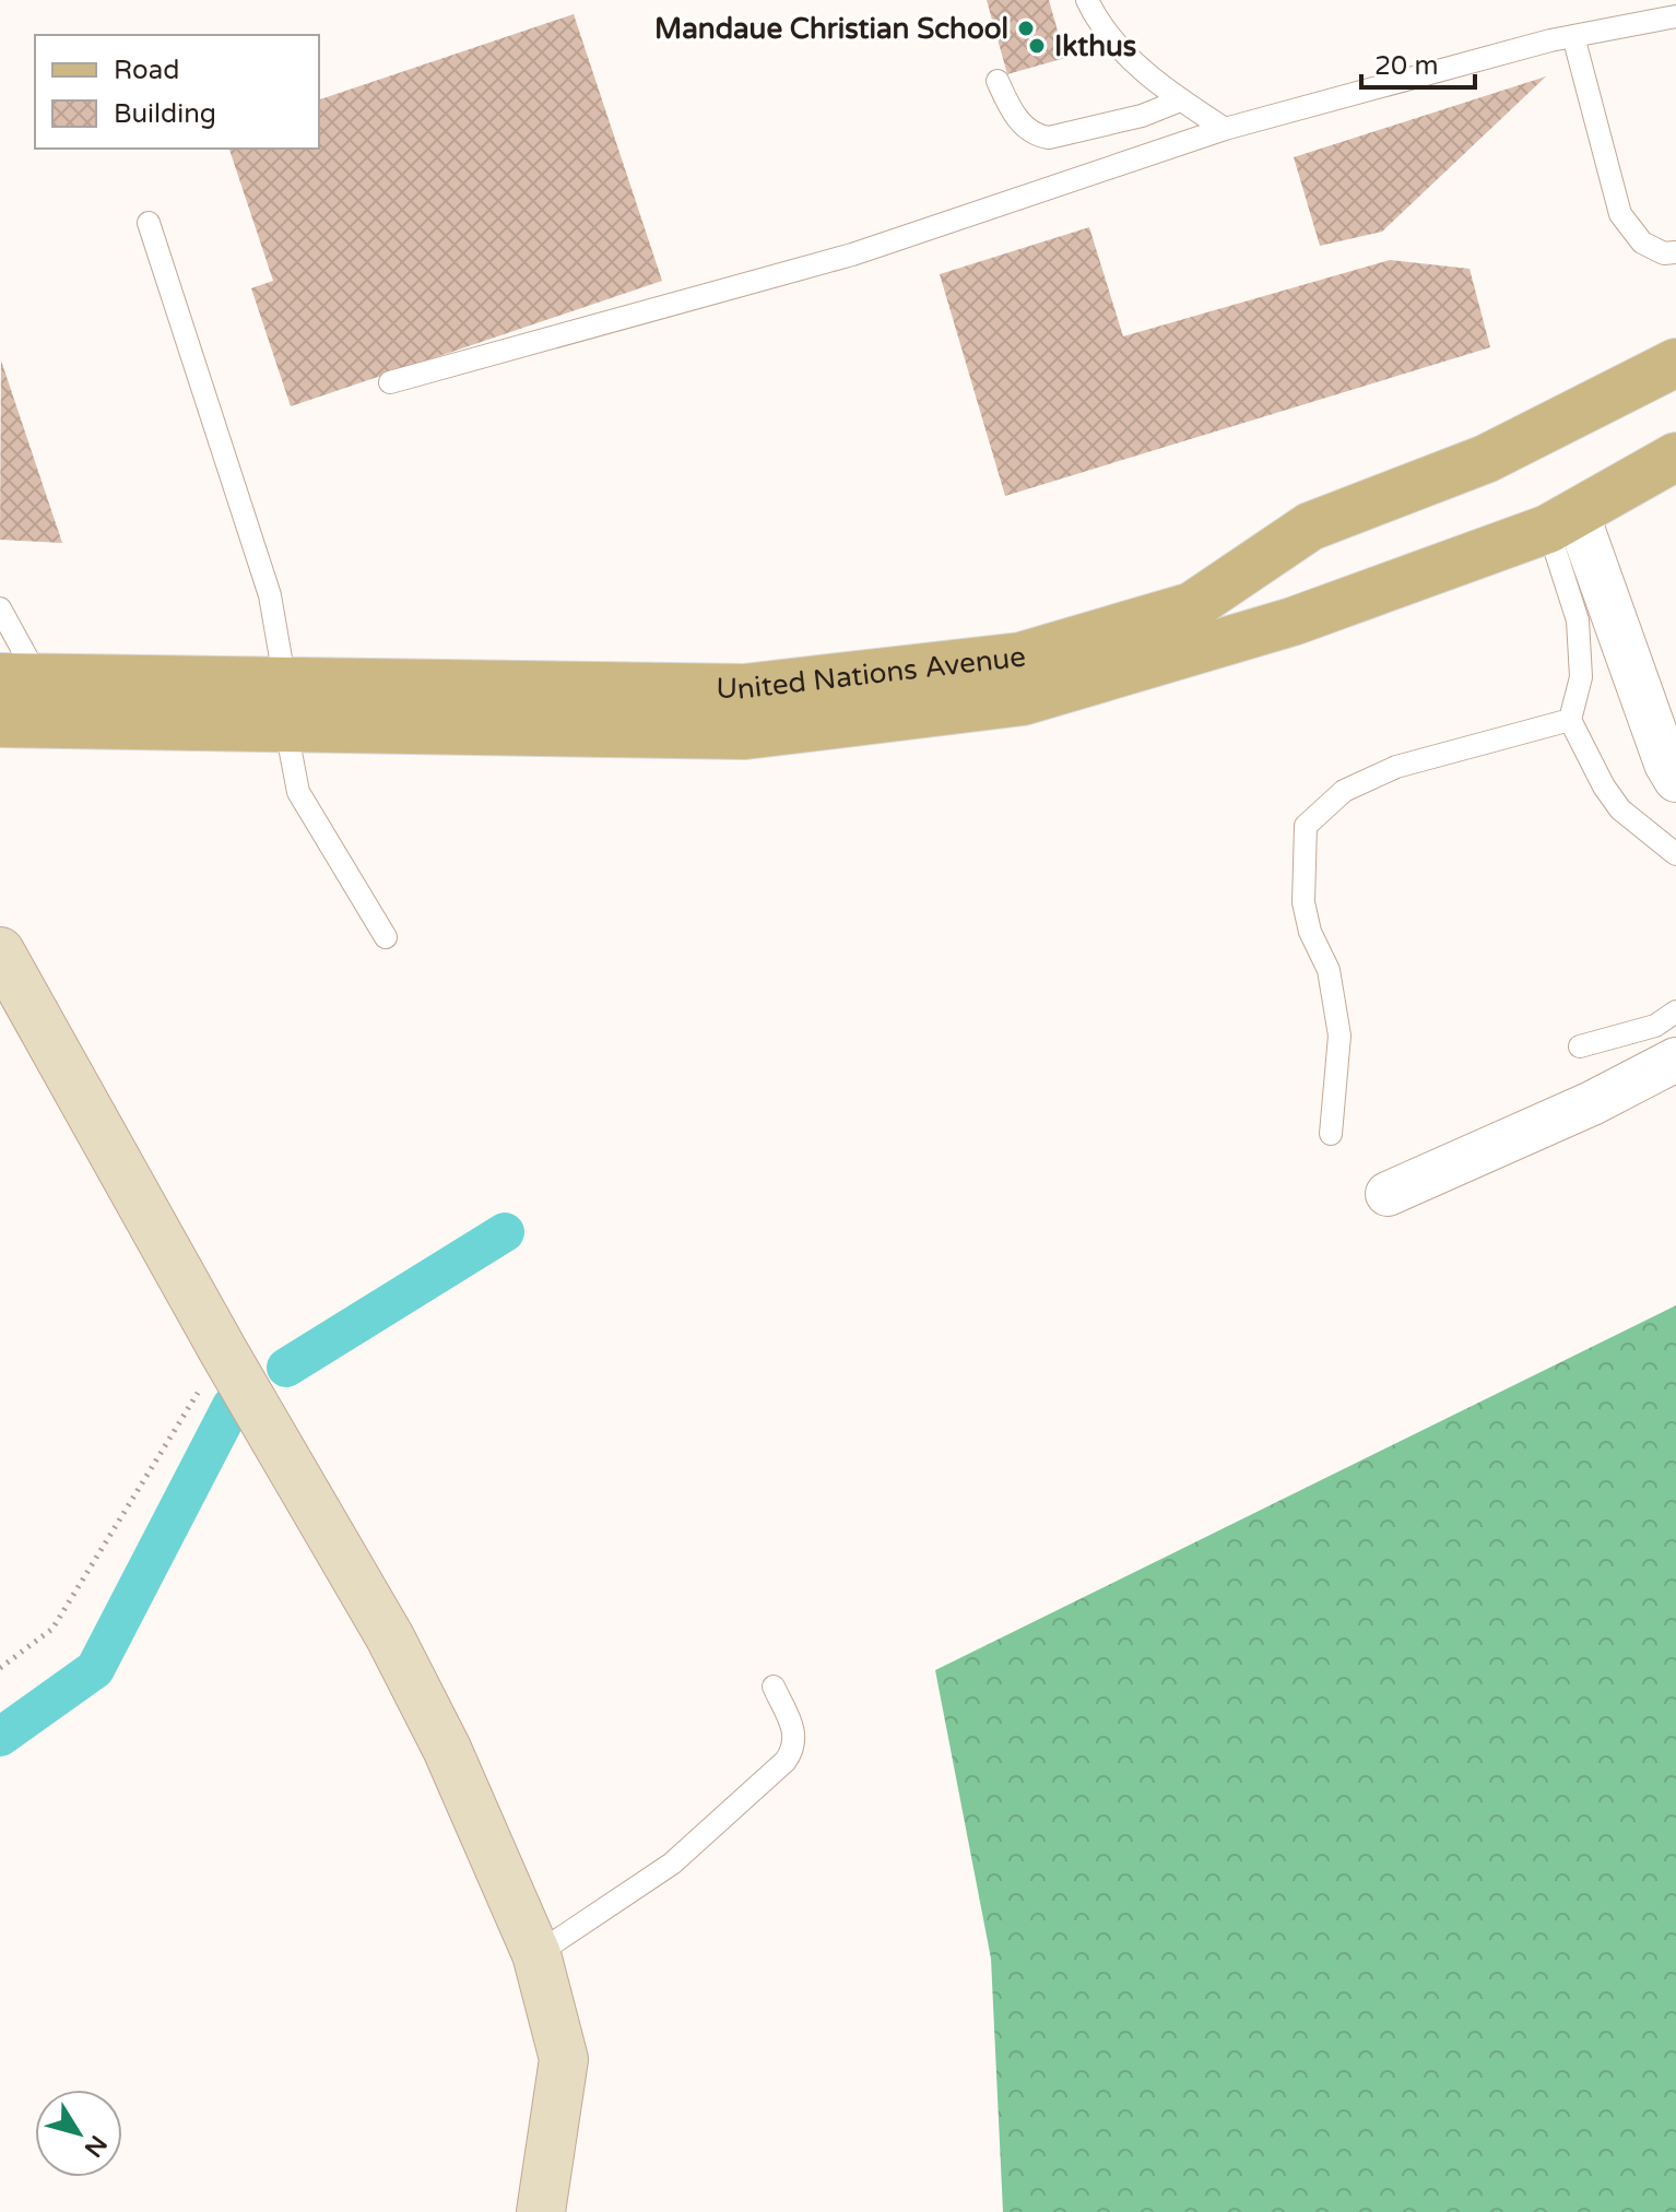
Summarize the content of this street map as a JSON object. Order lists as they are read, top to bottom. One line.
{"streets":{"main road":["United Nations Avenue"]},"places":["Mandaue Christian School","Ikthus"],"legend":["Road","Building"],"scale_bar":"20 m","north":"bottom right"}
